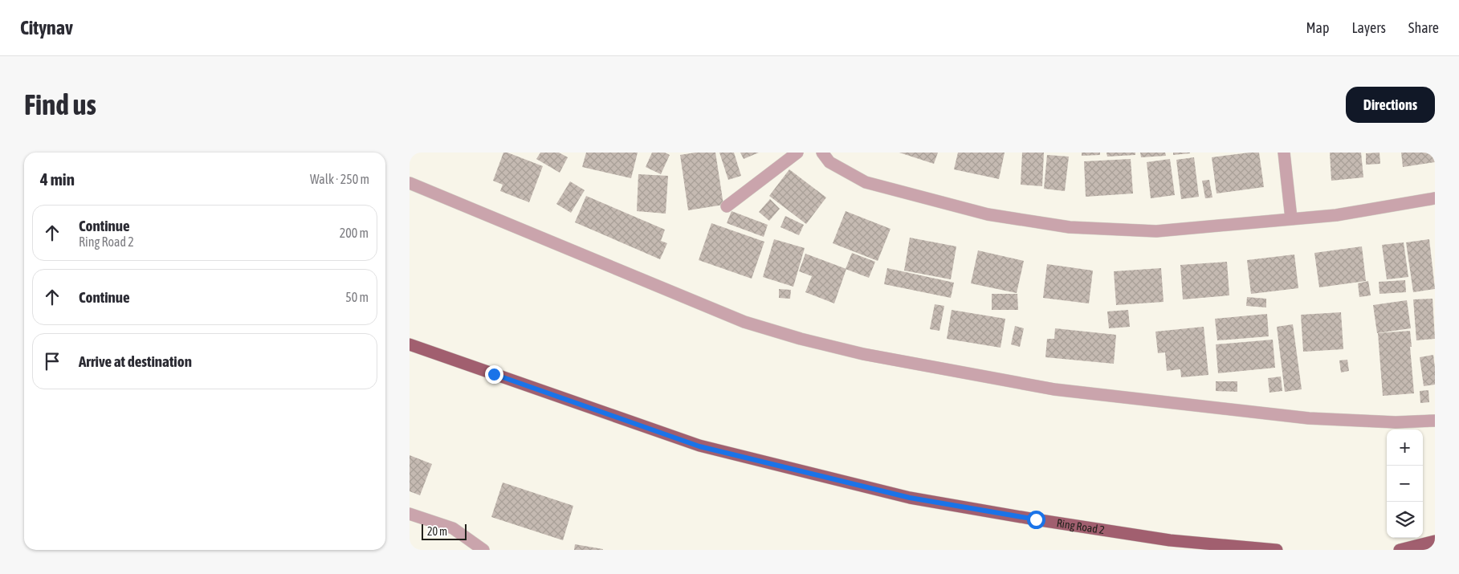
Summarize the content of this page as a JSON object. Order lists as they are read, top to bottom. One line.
{"streets":{"main road":["Ring Road 2"]},"scale_bar":"20 m","page":{"header":"Citynav","nav":["Map","Layers","Share"],"buttons":"Directions","title":"Find us","heading":["4 min","Walk · 250 m"],"list":[["Continue","Ring Road 2","200 m"],["Continue","50 m"],"Arrive at destination"],"map_buttons":["+","−"],"scale":"20 m"}}
